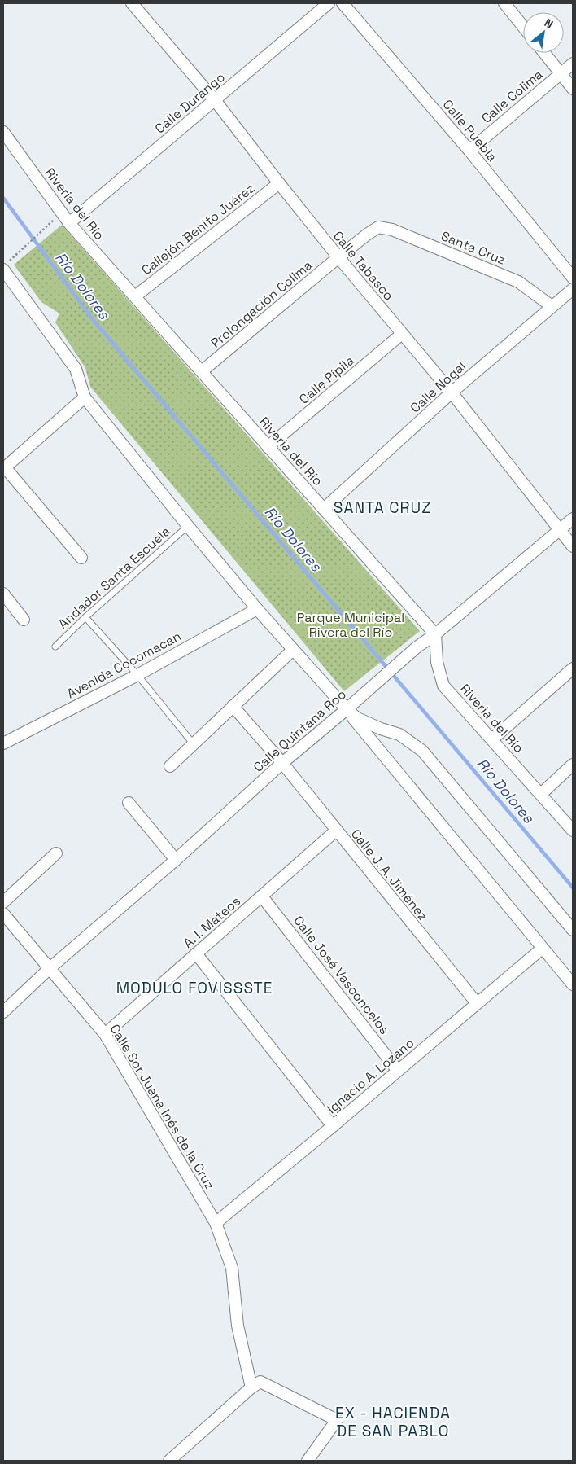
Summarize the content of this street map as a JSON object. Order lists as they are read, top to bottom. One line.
{"streets":{"street":["Calle Colima","Calle Durango","Calle Puebla","Riveria del Río","Callejón Benito Juárez","Santa Cruz","Calle Tabasco","Prolongación Colima","Calle Pípila","Calle Nogal","Avenida Cocomacan","Calle Quintana Roo","Calle J. A. Jiménez","A. I. Mateos","Calle José Vasconcelos","Ignacio A. Lozano","Calle Sor Juana Inés de la Cruz"],"lane":["Andador Santa Escuela"]},"crossings":[["Calle Colima","Calle Puebla"],["Calle Durango","Riveria del Río"],["Calle Durango","Calle Tabasco"],["Riveria del Río","Callejón Benito Juárez"],["Riveria del Río","Prolongación Colima"],["Riveria del Río","Calle Pípila"],["Riveria del Río","Calle Nogal"],["Riveria del Río","Calle Quintana Roo"],["Callejón Benito Juárez","Calle Tabasco"],["Santa Cruz","Prolongación Colima"],["Santa Cruz","Calle Nogal"],["Calle Tabasco","Prolongación Colima"],["Calle Tabasco","Calle Pípila"],["Calle Tabasco","Calle Nogal"],["Calle Tabasco","Calle Quintana Roo"],["Calle Quintana Roo","Calle J. A. Jiménez"],["Calle Quintana Roo","Calle Sor Juana Inés de la Cruz"],["Calle J. A. Jiménez","A. I. Mateos"],["Calle J. A. Jiménez","Ignacio A. Lozano"],["A. I. Mateos","Calle José Vasconcelos"],["A. I. Mateos","Calle Sor Juana Inés de la Cruz"],["Calle José Vasconcelos","Ignacio A. Lozano"],["Ignacio A. Lozano","Calle Sor Juana Inés de la Cruz"]],"districts":["SANTA CRUZ","MODULO FOVISSSTE","EX - HACIENDA DE SAN PABLO"],"water":["Río Dolores"],"parks":["Parque Municipal Rivera del Río"],"north":"top right"}
